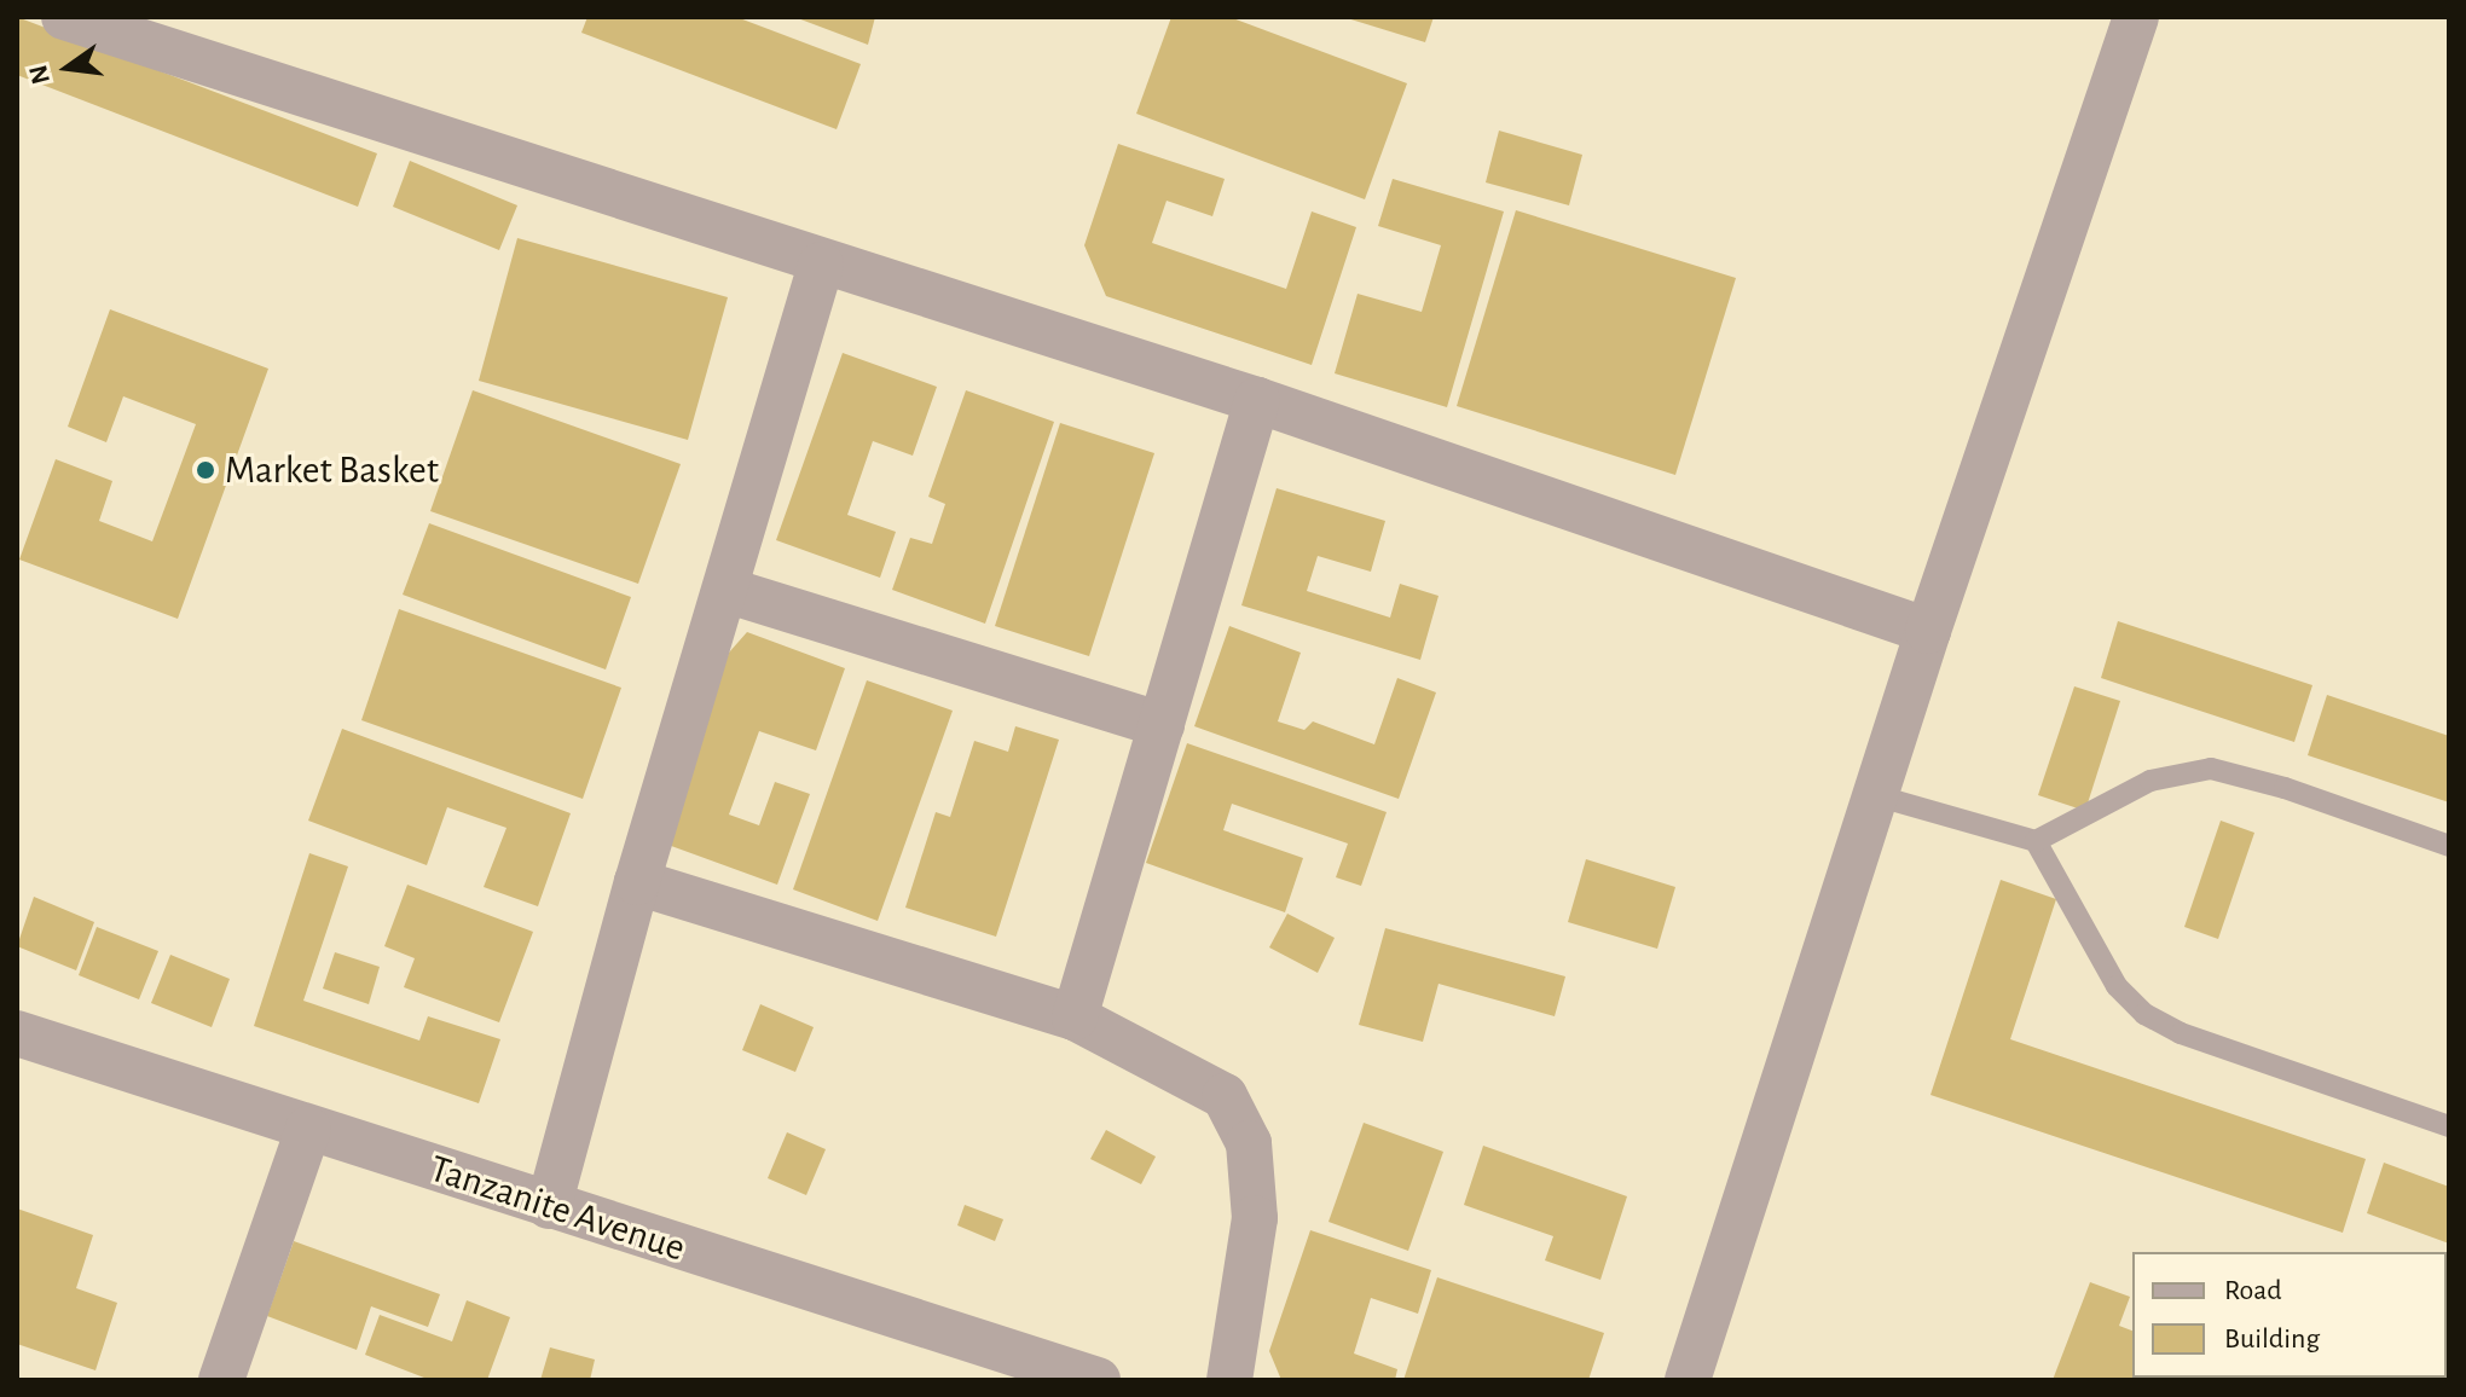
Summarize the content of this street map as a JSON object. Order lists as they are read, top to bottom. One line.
{"streets":{"street":["Tanzanite Avenue"]},"places":["Market Basket"],"legend":["Road","Building"],"north":"left"}
